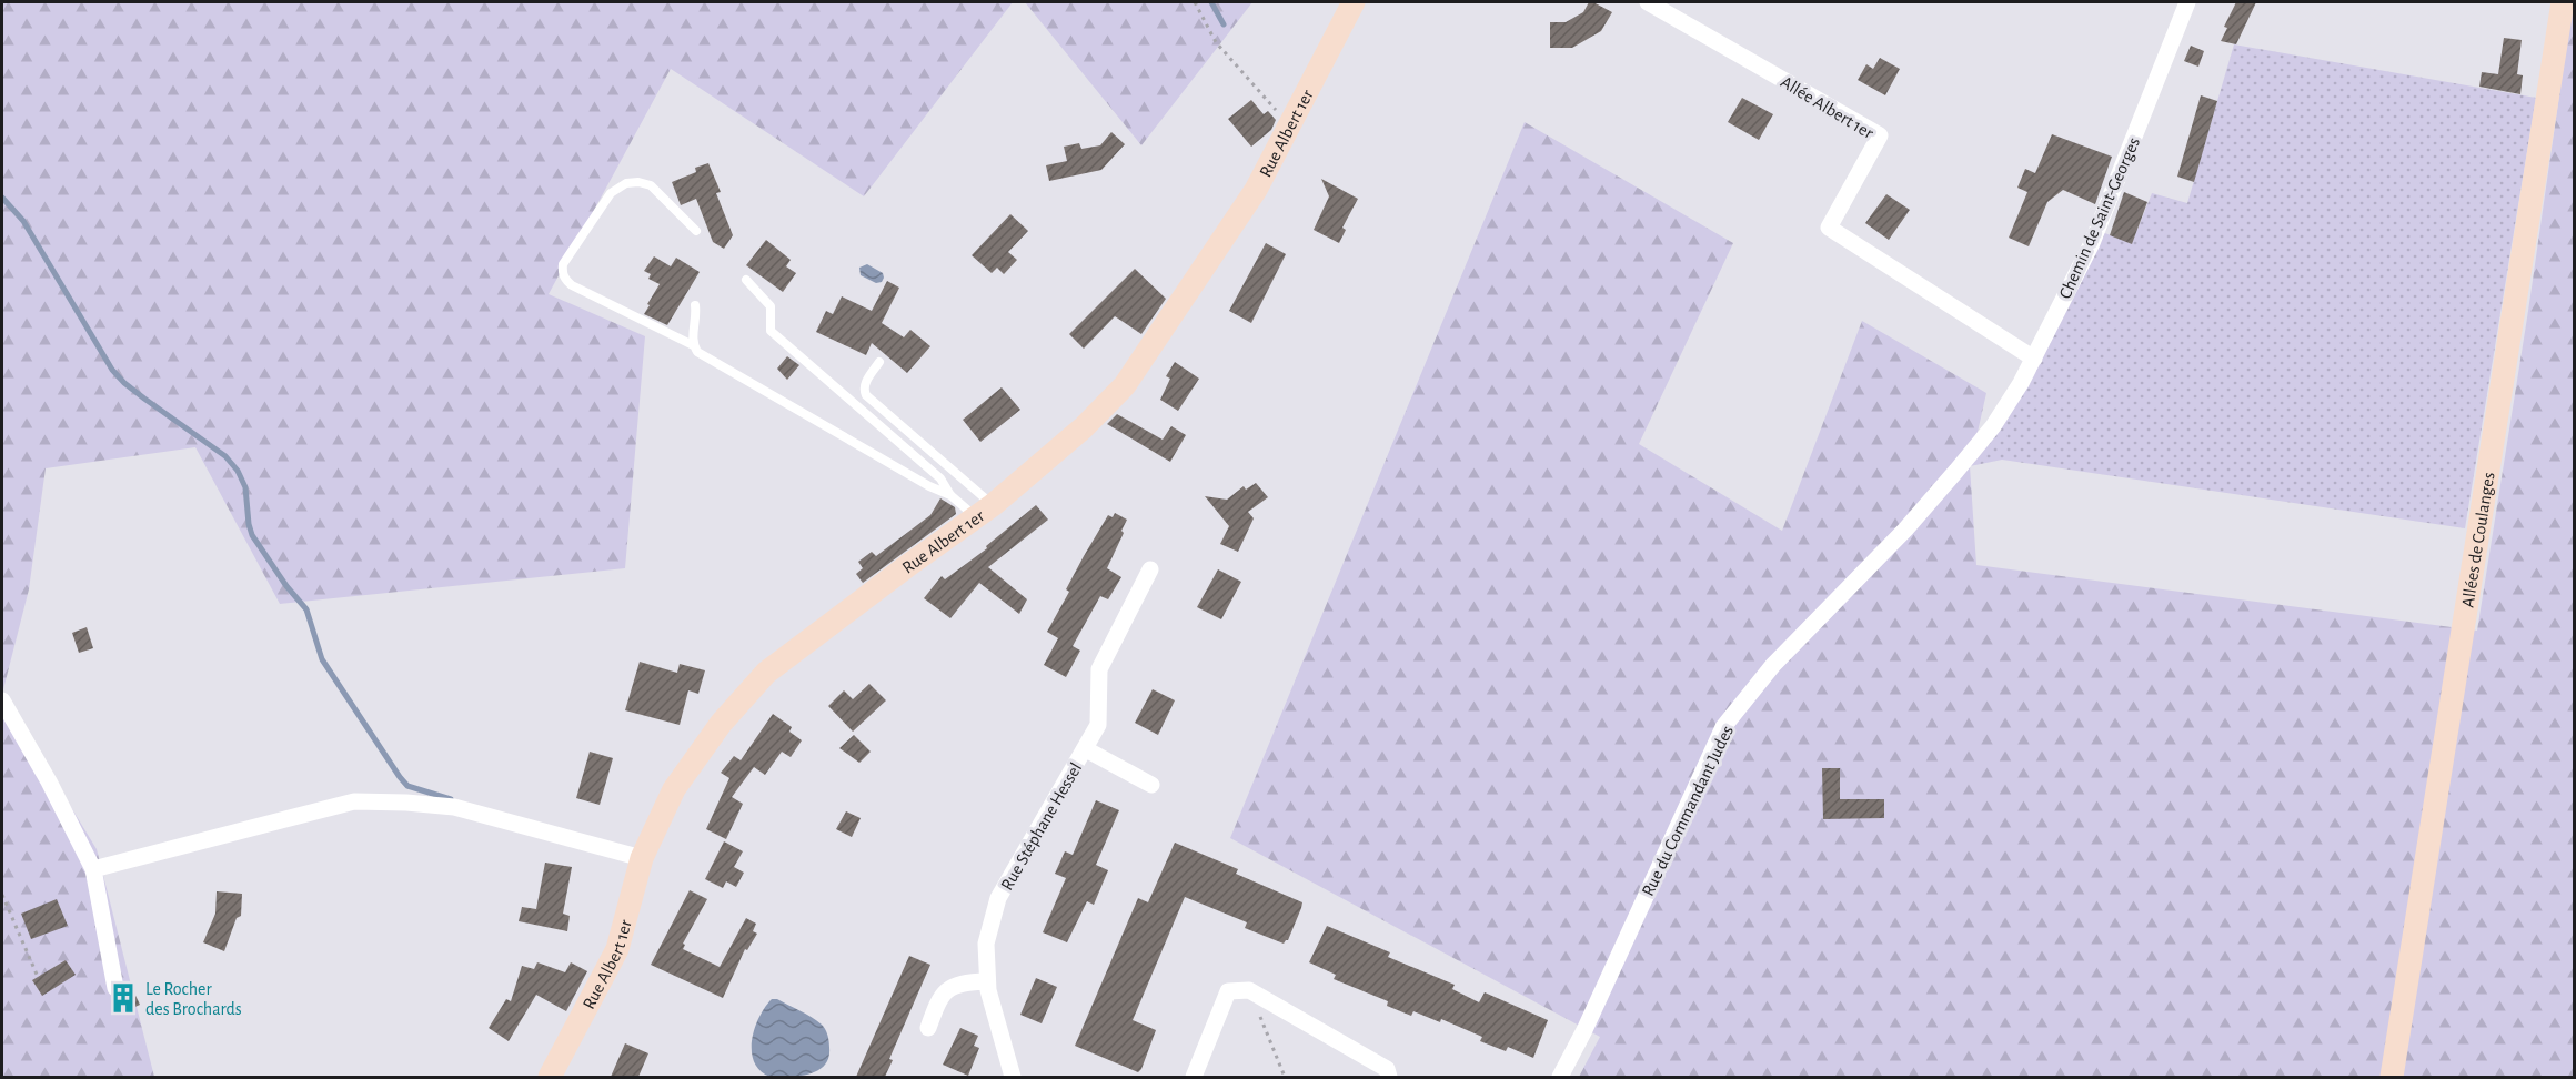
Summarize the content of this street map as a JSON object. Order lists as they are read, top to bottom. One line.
{"streets":{"street":["Allée Albert 1er","Rue Albert 1er","Chemin de Saint-Georges","Allées de Coulanges","Rue du Commandant Judes","Rue Stéphane Hessel"]},"crossings":[["Allée Albert 1er","Chemin de Saint-Georges"],["Chemin de Saint-Georges","Rue du Commandant Judes"]],"places":{"building":["Le Rocher des Brochards"]}}
